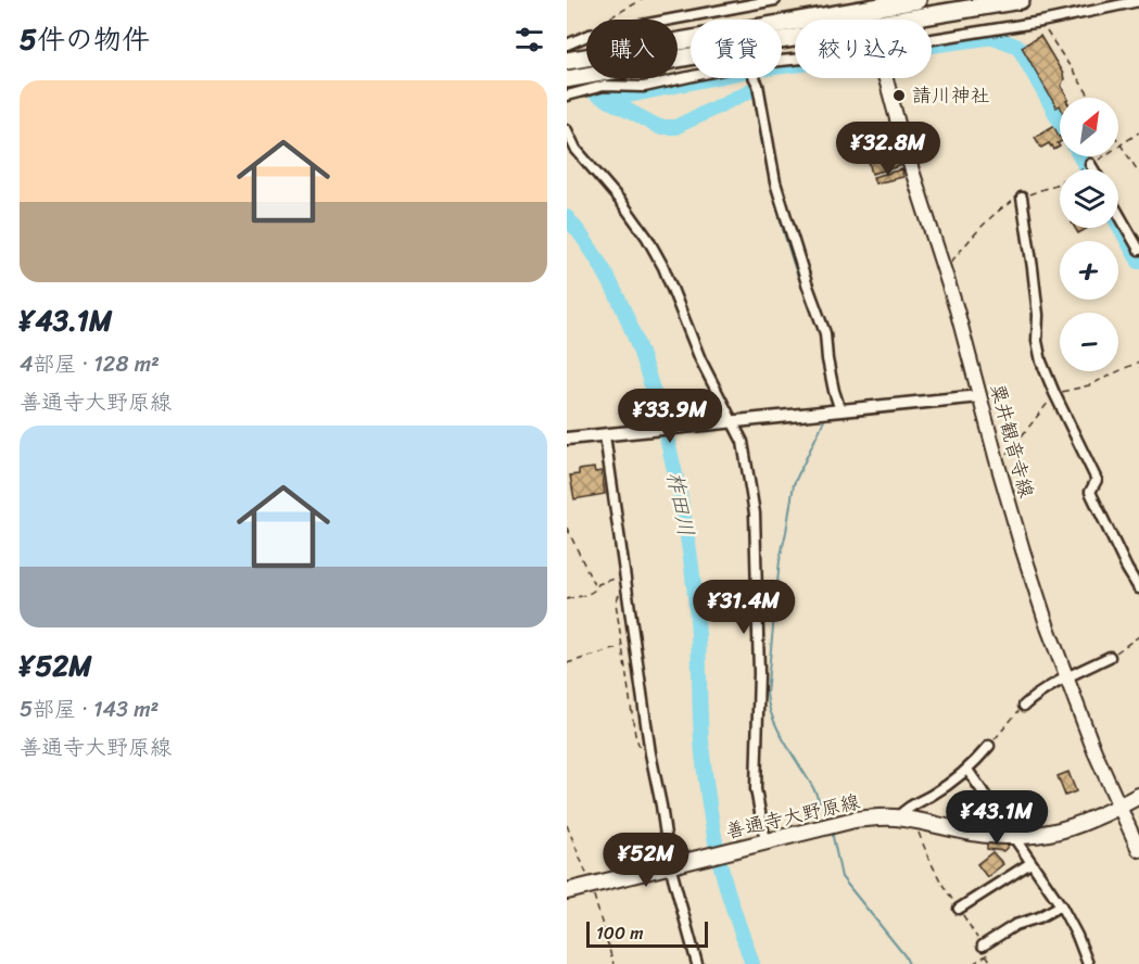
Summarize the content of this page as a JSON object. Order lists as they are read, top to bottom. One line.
{"streets":{"main road":["粟井観音寺線","善通寺大野原線"]},"crossings":[["粟井観音寺線","善通寺大野原線"]],"water":["柞田川"],"places":["請川神社"],"scale_bar":"100 m","north":"top right","page":{"heading":"5件の物件","chip":["購入","賃貸","絞り込み"],"list":[{"name":"¥43.1M","note":"4部屋 · 128 m² · 善通寺大野原線"},{"name":"¥52M","note":"5部屋 · 143 m² · 善通寺大野原線"}],"map_buttons":["+","−"],"price":["¥32.8M","¥33.9M","¥31.4M","¥43.1M","¥52M"],"scale":"100 m"}}
